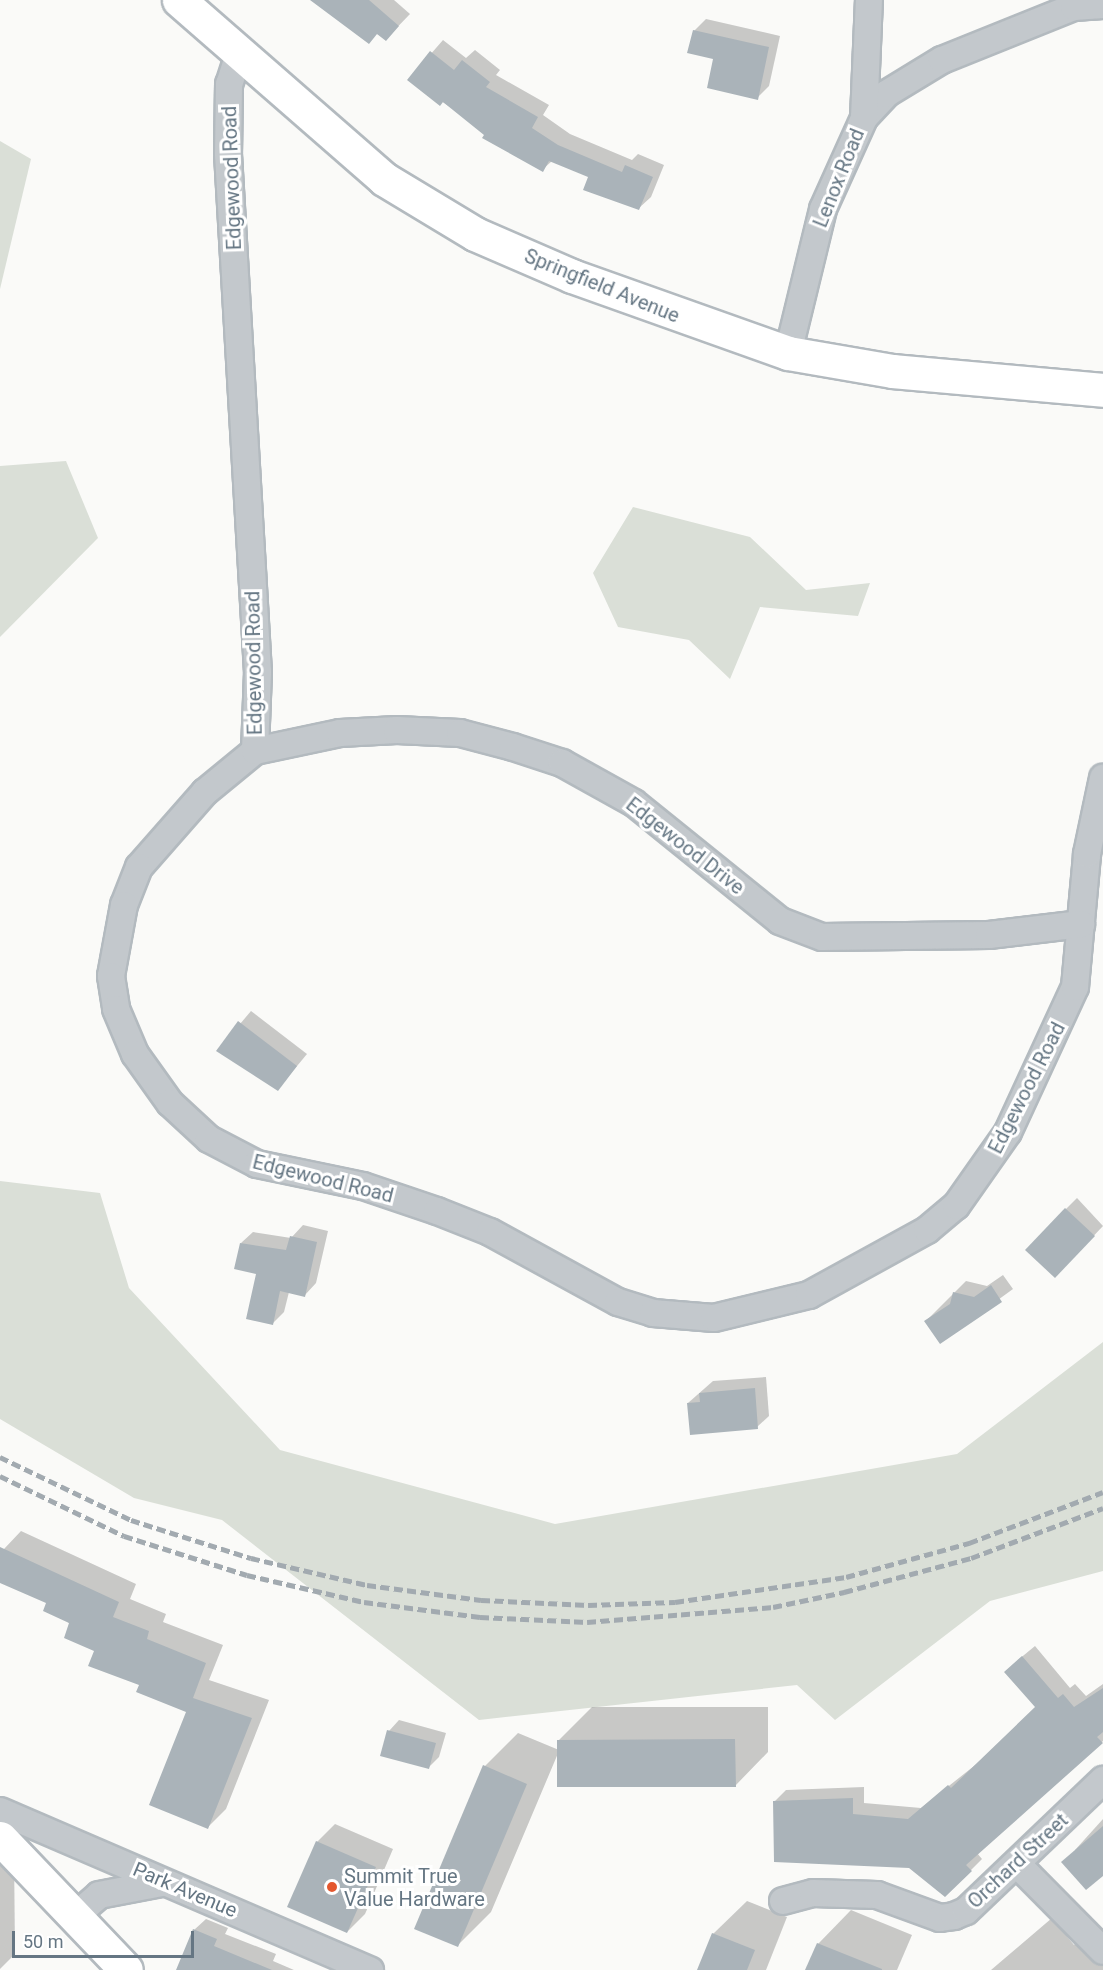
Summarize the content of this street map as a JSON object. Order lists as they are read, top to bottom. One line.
{"streets":{"main road":["Springfield Avenue"],"street":["Edgewood Road","Lenox Road","Edgewood Drive","Orchard Street","Park Avenue"]},"crossings":[["Edgewood Road","Springfield Avenue"],["Edgewood Road","Edgewood Drive"],["Lenox Road","Springfield Avenue"]],"places":["Summit True Value Hardware"],"scale_bar":"50 m"}
